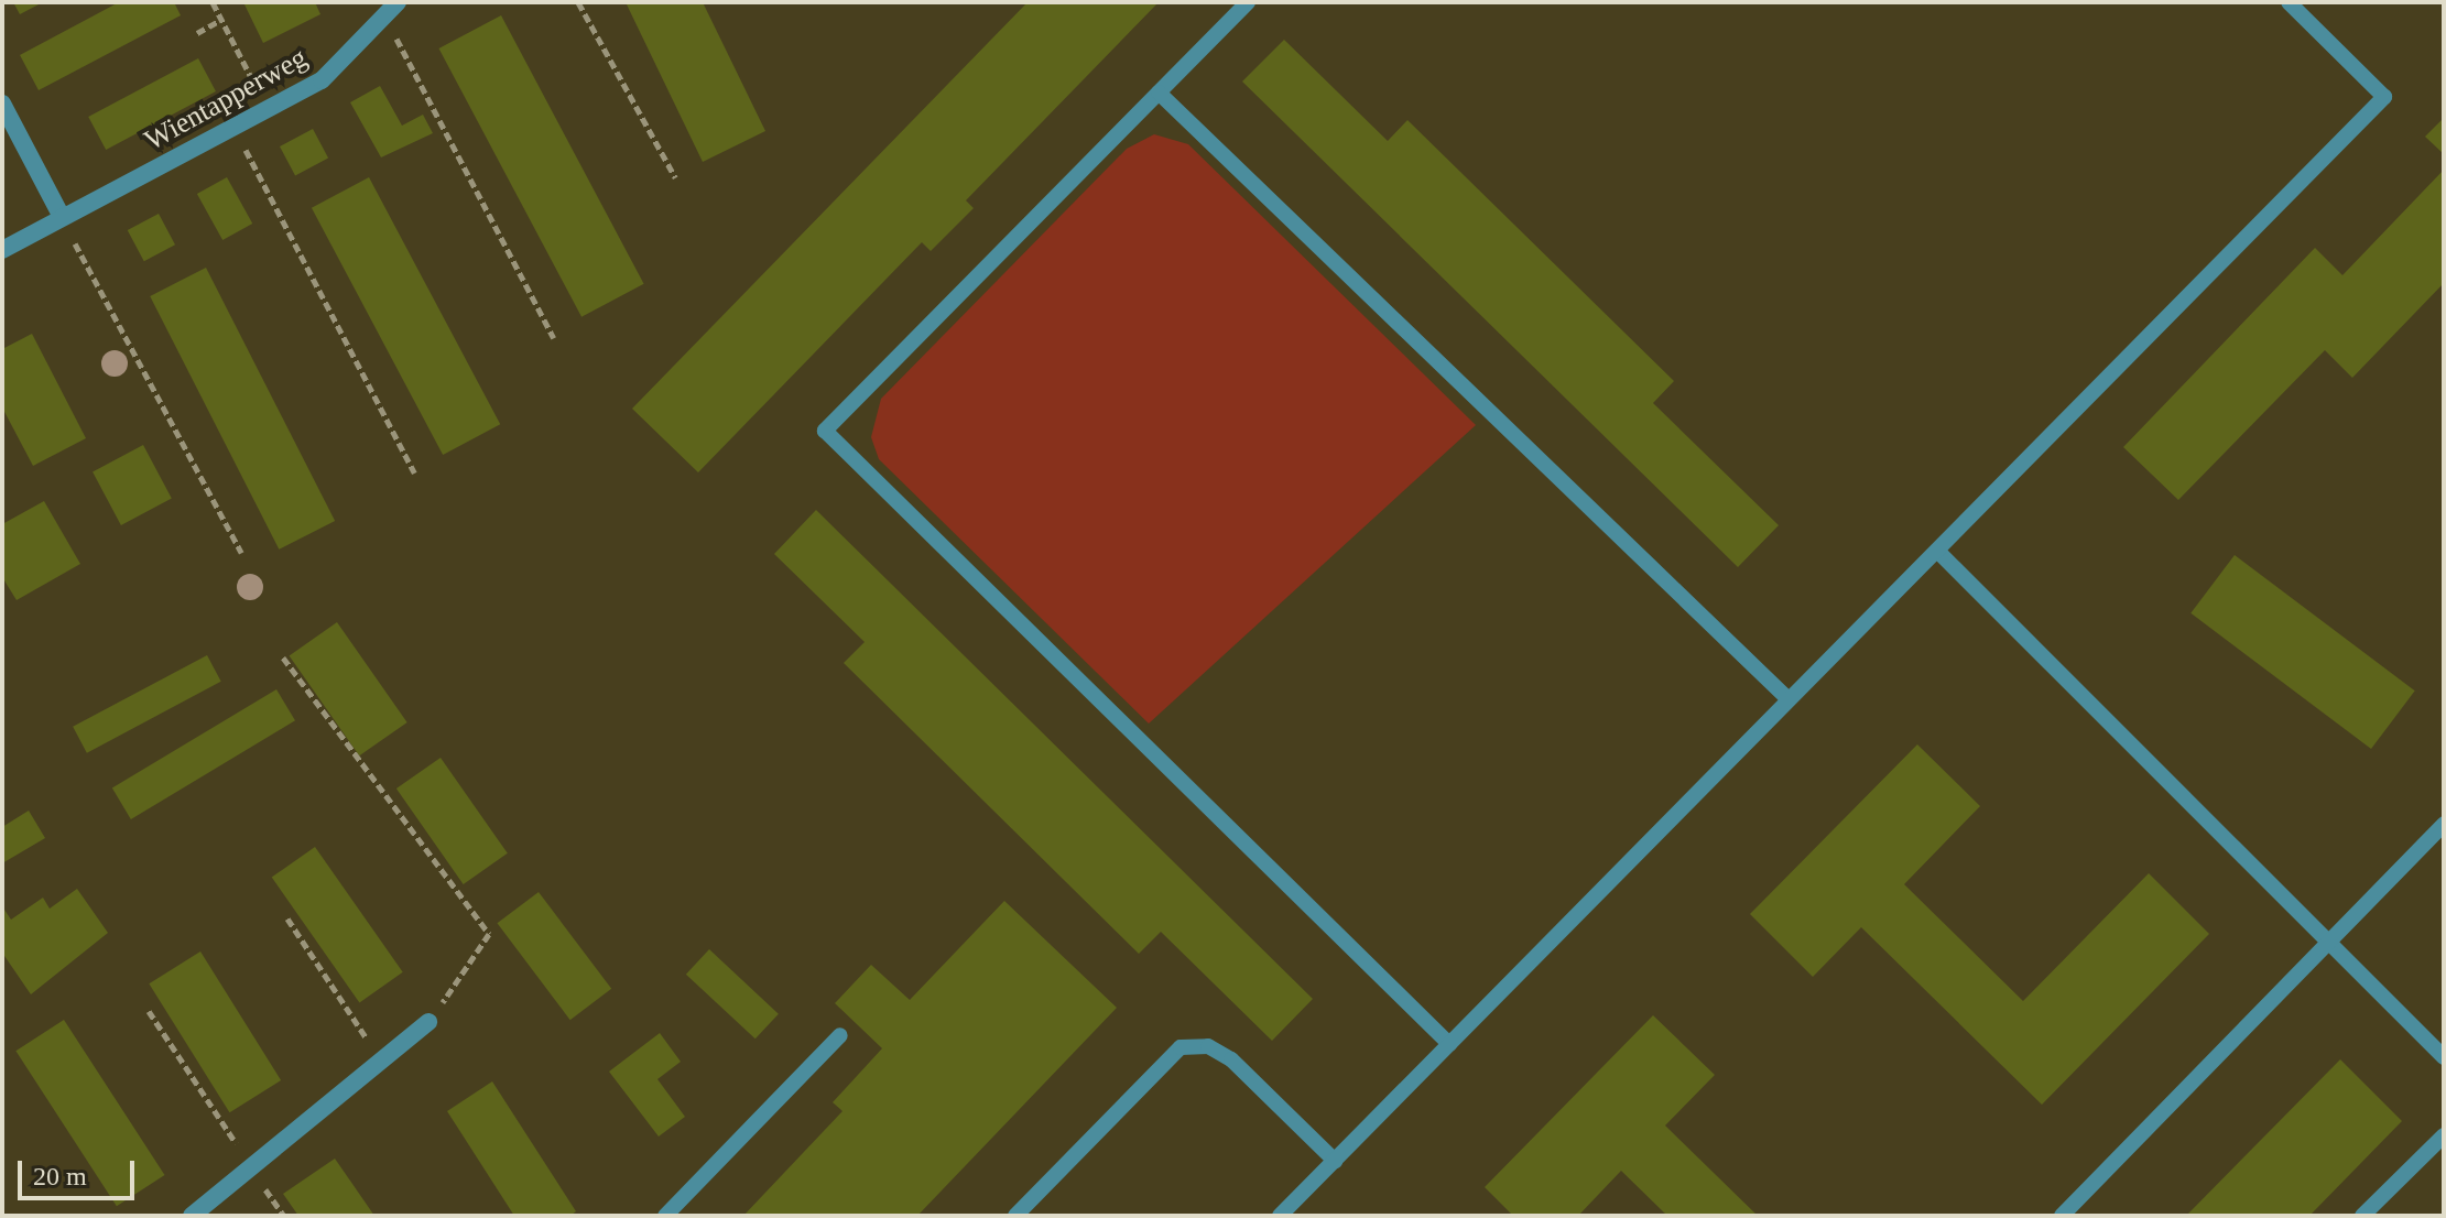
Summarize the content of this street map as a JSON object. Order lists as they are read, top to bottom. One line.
{"streets":{"street":["Wientapperweg"]},"scale_bar":"20 m"}
